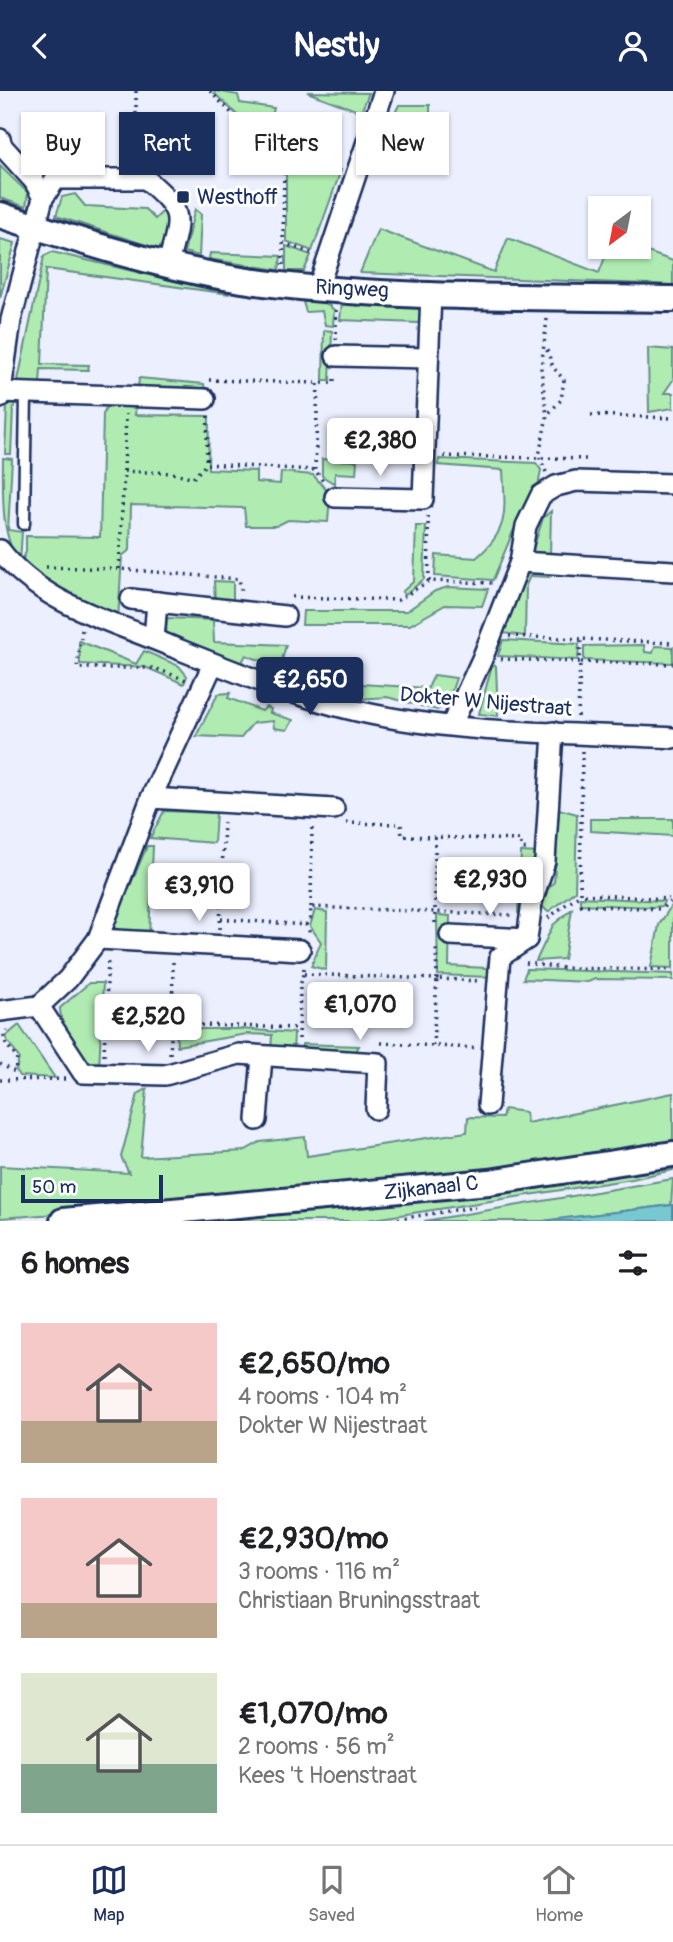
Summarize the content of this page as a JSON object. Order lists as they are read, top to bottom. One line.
{"streets":{"street":["Ringweg","Dokter W Nijestraat","Zijkanaal C"]},"places":{"transit":["Westhoff"]},"scale_bar":"50 m","north":"bottom left","page":{"header":"Nestly","chip":["Buy","Rent","Filters","New"],"price":["€2,380","€2,650","€2,930","€3,910","€1,070","€2,520"],"scale":"50 m","heading":"6 homes","list":[{"name":"€2,650/mo","note":"4 rooms · 104 m² · Dokter W Nijestraat"},{"name":"€2,930/mo","note":"3 rooms · 116 m² · Christiaan Bruningsstraat"},{"name":"€1,070/mo","note":"2 rooms · 56 m² · Kees 't Hoenstraat"}],"tabs":["Map","Saved","Home"]}}
